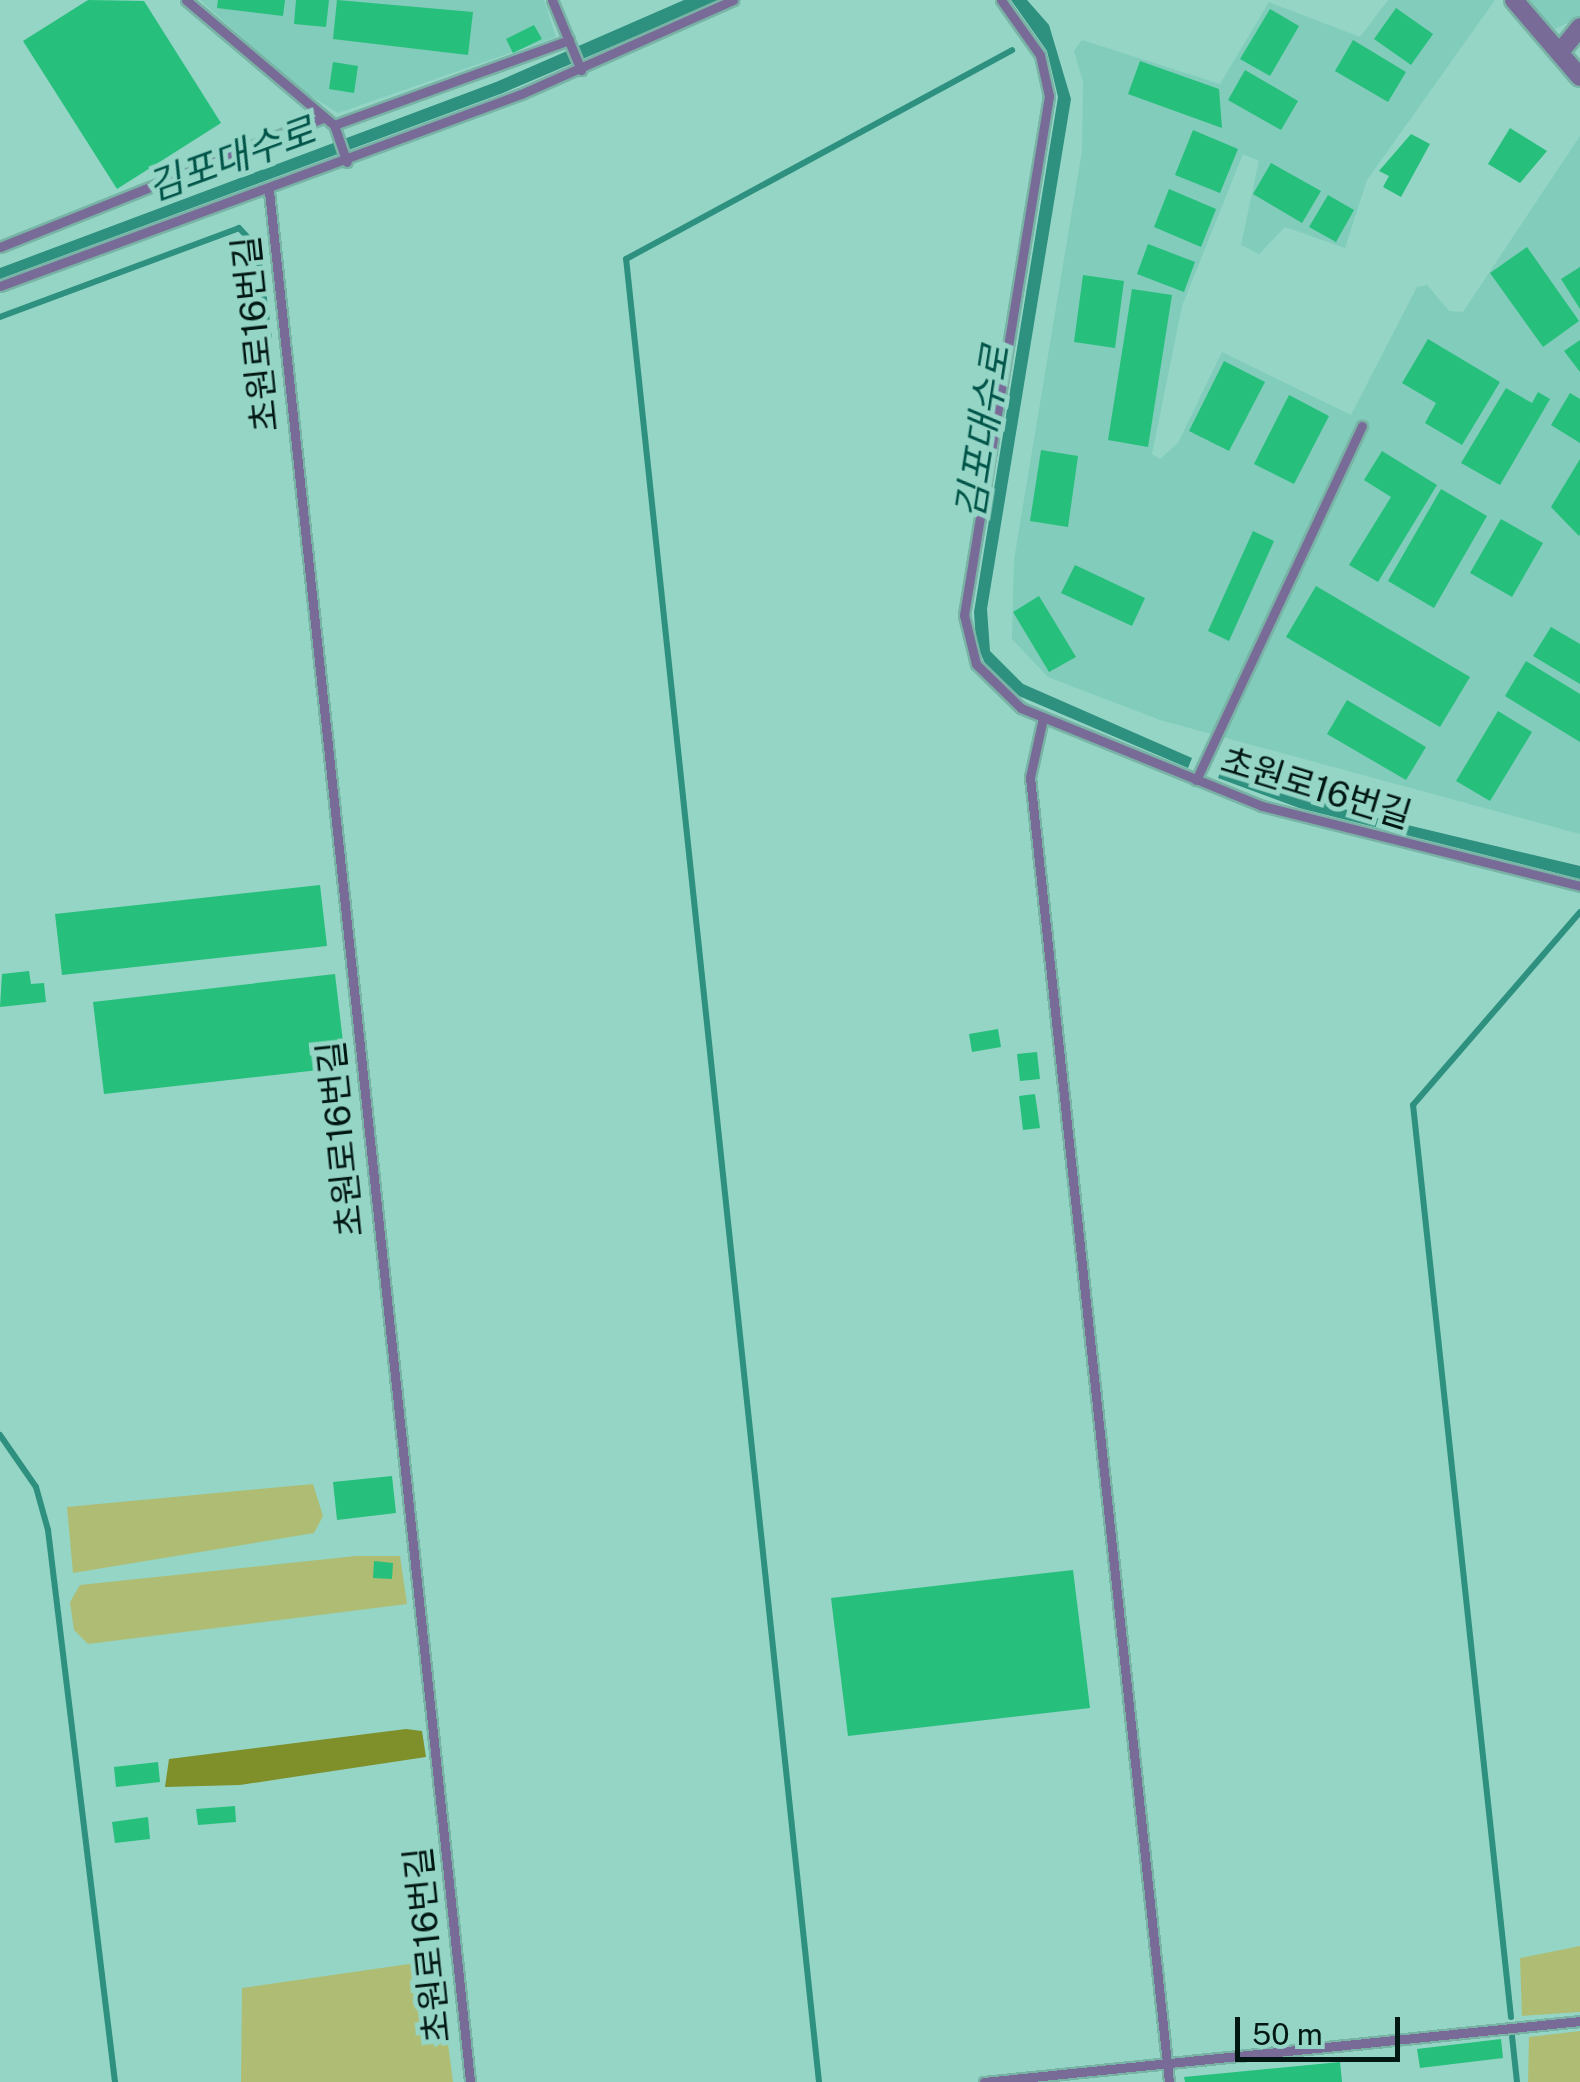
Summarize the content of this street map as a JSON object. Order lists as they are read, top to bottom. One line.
{"streets":{"lane":["초원로16번길"]},"water":["김포대수로"],"scale_bar":"50 m"}
